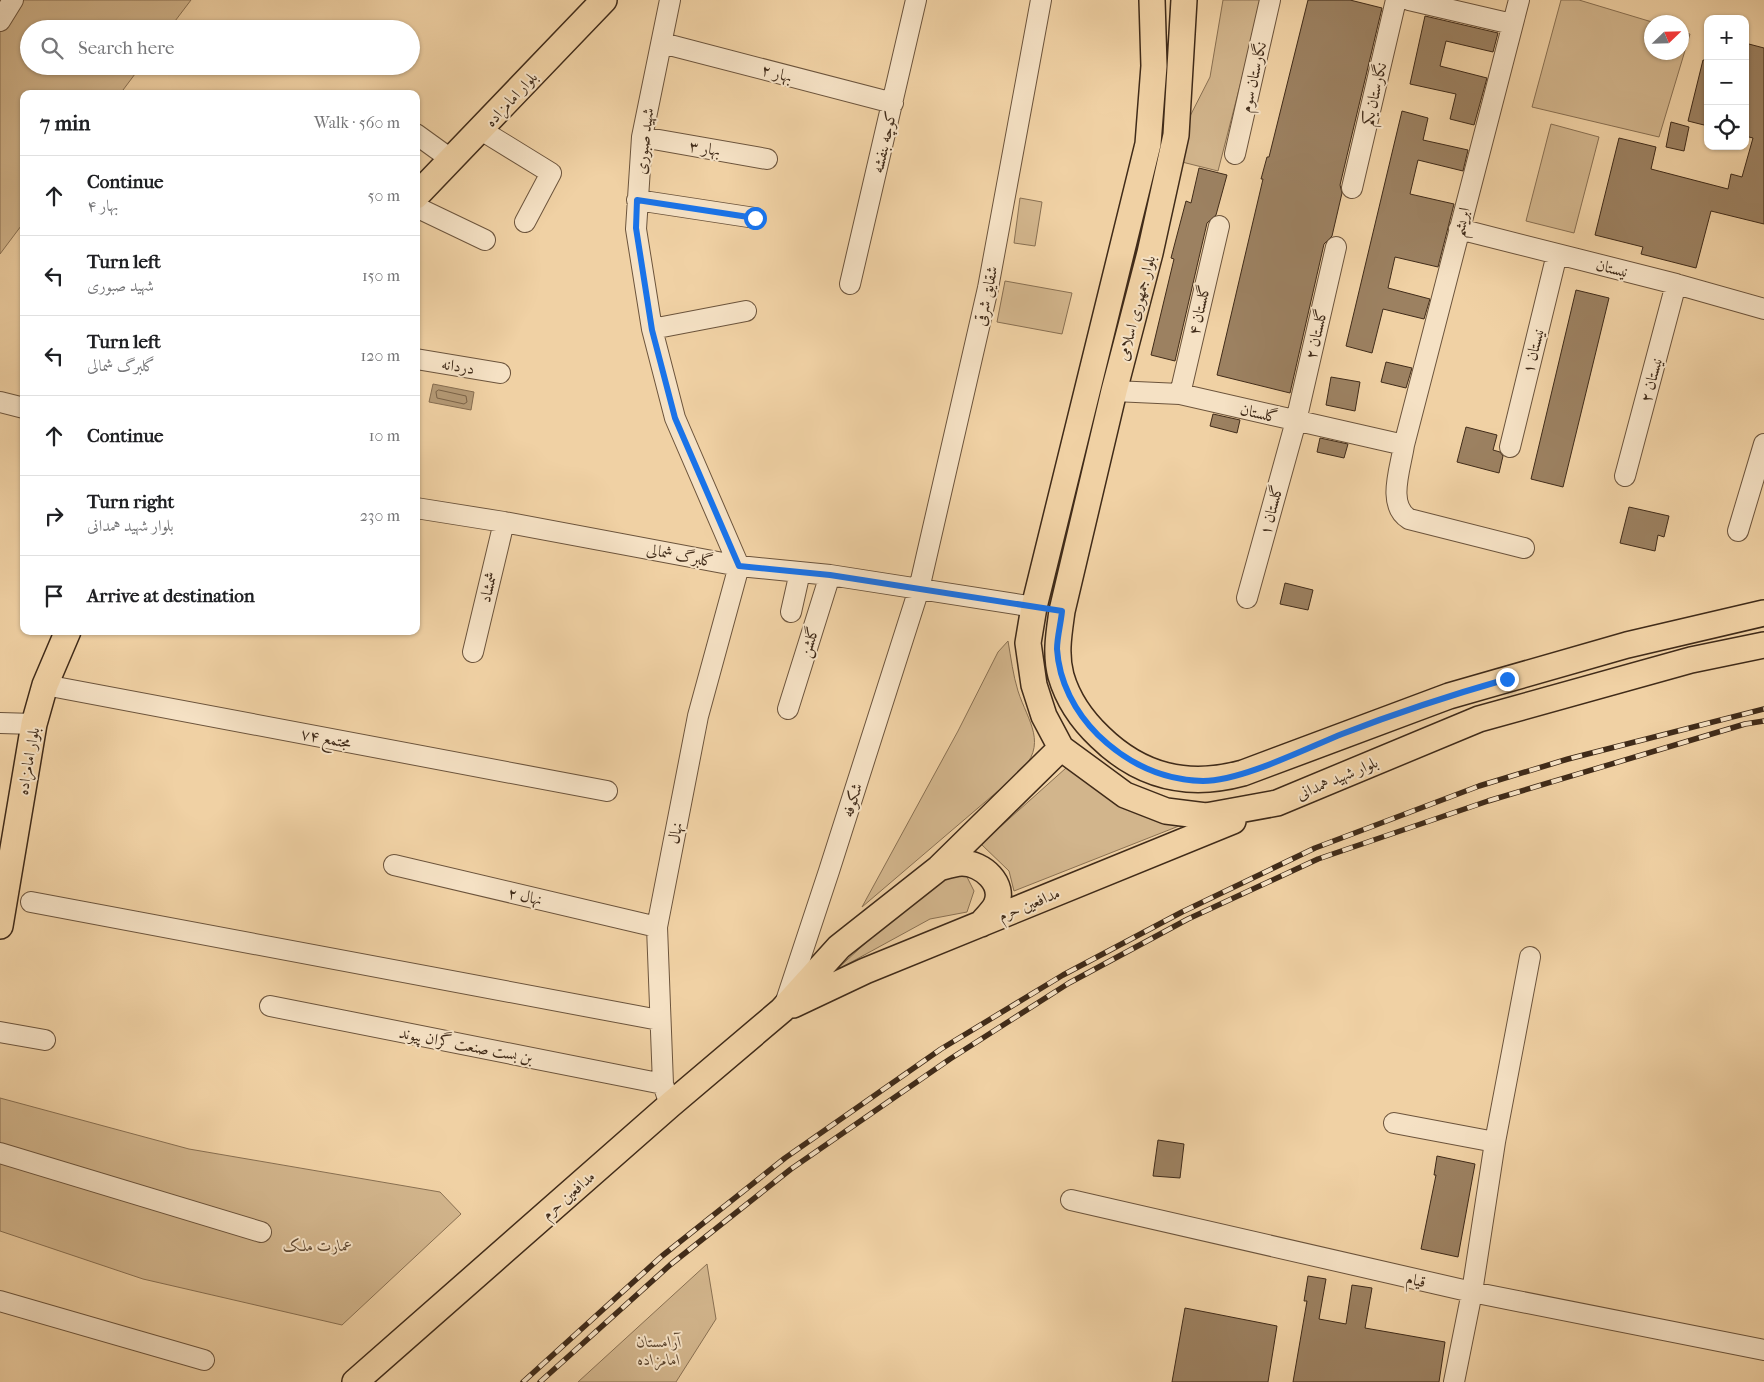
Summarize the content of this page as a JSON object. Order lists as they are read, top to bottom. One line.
{"streets":{"main road":["بلوار امامزاده","بلوار جمهوری اسلامی","بلوار شهید همدانی","مدافعین حرم"],"street":["بهار ۲","نگارستان سوم","نگارستان یکم","شهید صبوری","کوچه بنفشه","بهار ۳","ابریشم","نیستان","شقایق شرقی","گلستان ۴","گلستان ۲","نیستان ۱","دردانه","نیستان ۲","گلستان","گلستان ۱","گلبرگ شمالی","شمشاد","گلشن","مجتمع ۷۴","شکوفه","نهال","نهال ۲","بن بست صنعت گران پیوند","قیام"]},"crossings":[["بهار ۲","شهید صبوری"],["بهار ۲","کوچه بنفشه"],["بلوار امامزاده","مجتمع ۷۴"],["شهید صبوری","بهار ۳"],["شهید صبوری","گلبرگ شمالی"],["شهید صبوری","نهال"],["ابریشم","نیستان"],["ابریشم","گلستان"],["نیستان","نیستان ۱"],["نیستان","نیستان ۲"],["شقایق شرقی","گلبرگ شمالی"],["شقایق شرقی","شکوفه"],["بلوار جمهوری اسلامی","گلستان"],["بلوار جمهوری اسلامی","گلبرگ شمالی"],["بلوار جمهوری اسلامی","بلوار شهید همدانی"],["گلستان ۴","گلستان"],["گلستان ۲","گلستان"],["گلستان ۲","گلستان ۱"],["گلستان","گلستان ۱"],["گلبرگ شمالی","شمشاد"],["گلبرگ شمالی","گلشن"],["گلبرگ شمالی","بلوار شهید همدانی"],["گلبرگ شمالی","شکوفه"],["گلبرگ شمالی","نهال"],["بلوار شهید همدانی","مدافعین حرم"],["شکوفه","مدافعین حرم"],["نهال","نهال ۲"],["نهال","مدافعین حرم"],["نهال","بن بست صنعت گران پیوند"],["مدافعین حرم","بن بست صنعت گران پیوند"]],"parks":["عمارت ملک","آرامستان امامزاده"],"north":"top right","page":{"map_buttons":["+","−"],"search":"Search here","heading":["7 min","Walk · 560 m"],"list":[["Continue","بهار ۴","50 m"],["Turn left","شهید صبوری","150 m"],["Turn left","گلبرگ شمالی","120 m"],["Continue","10 m"],["Turn right","بلوار شهید همدانی","230 m"],"Arrive at destination"]}}
